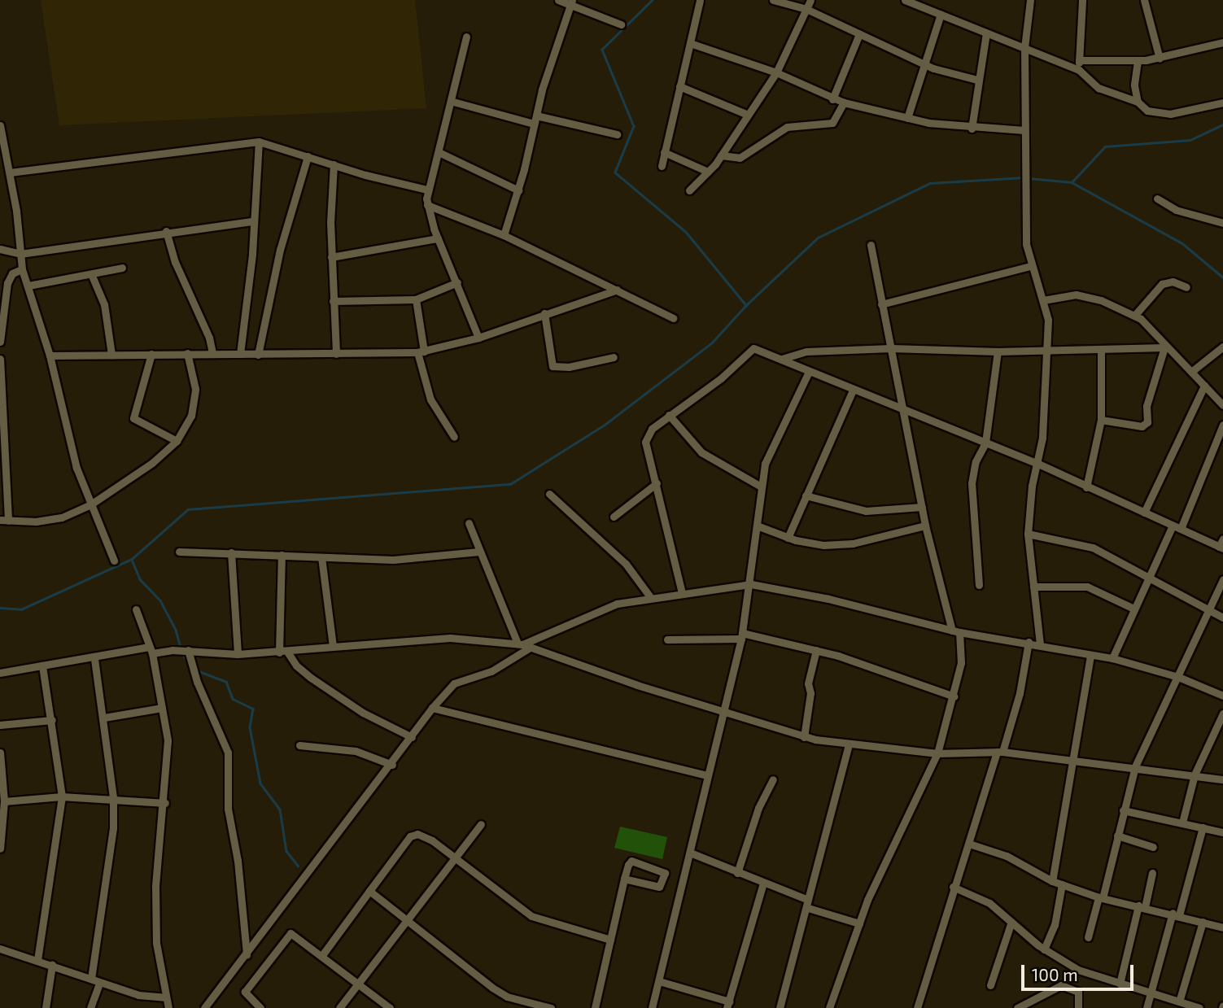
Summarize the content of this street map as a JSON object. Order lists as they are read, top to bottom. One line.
{"scale_bar":"100 m"}
